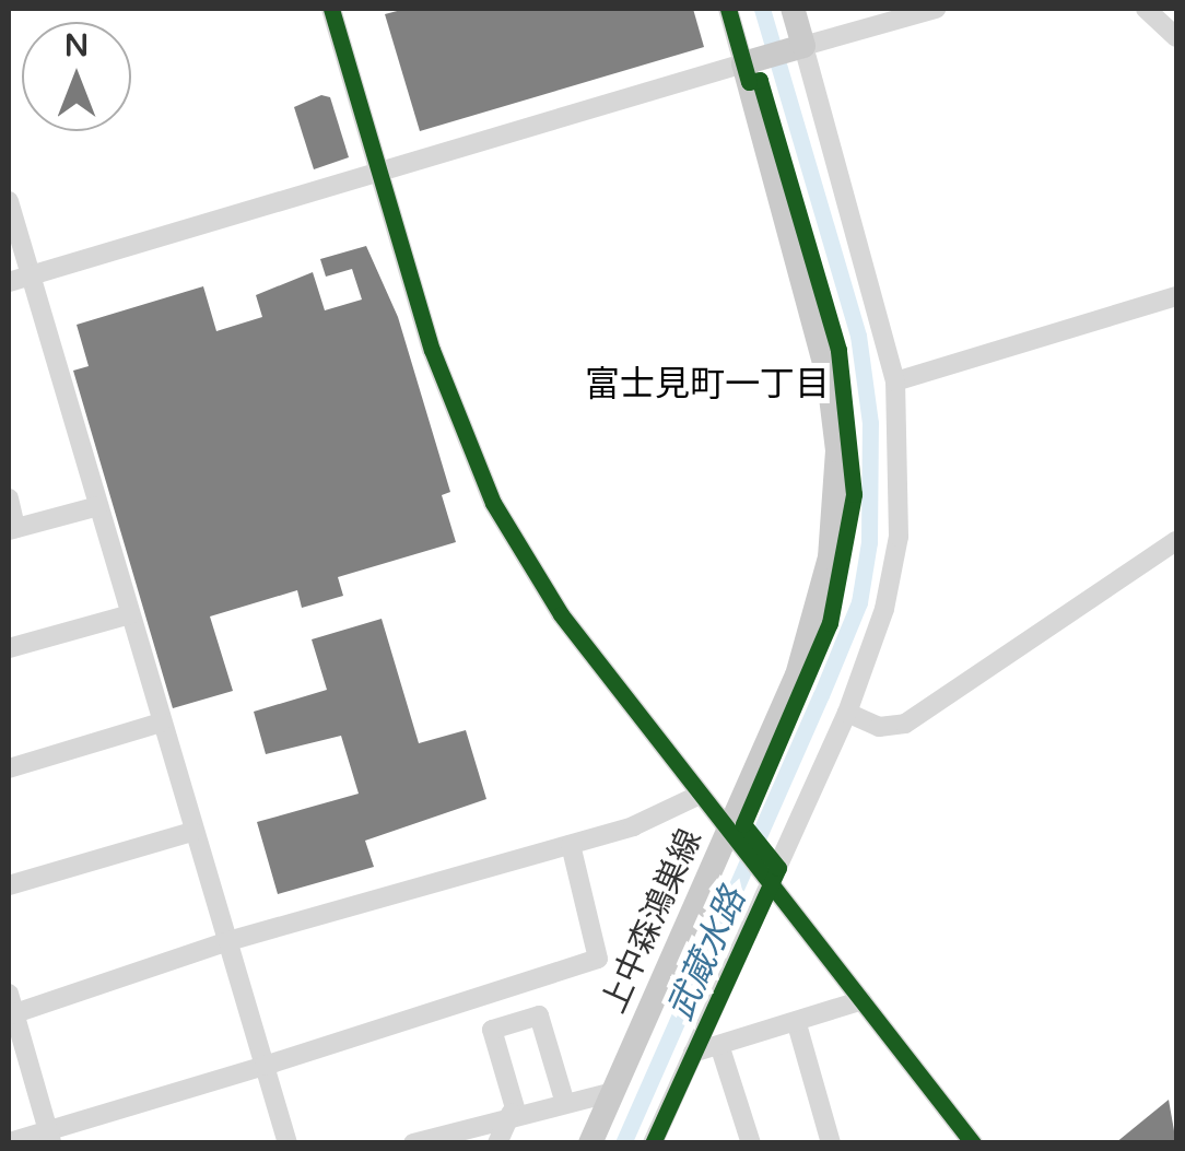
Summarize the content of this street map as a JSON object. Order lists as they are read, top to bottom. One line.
{"streets":{"main road":["上中森鴻巣線"]},"districts":["富士見町一丁目"],"water":["武蔵水路"],"north":"top"}
